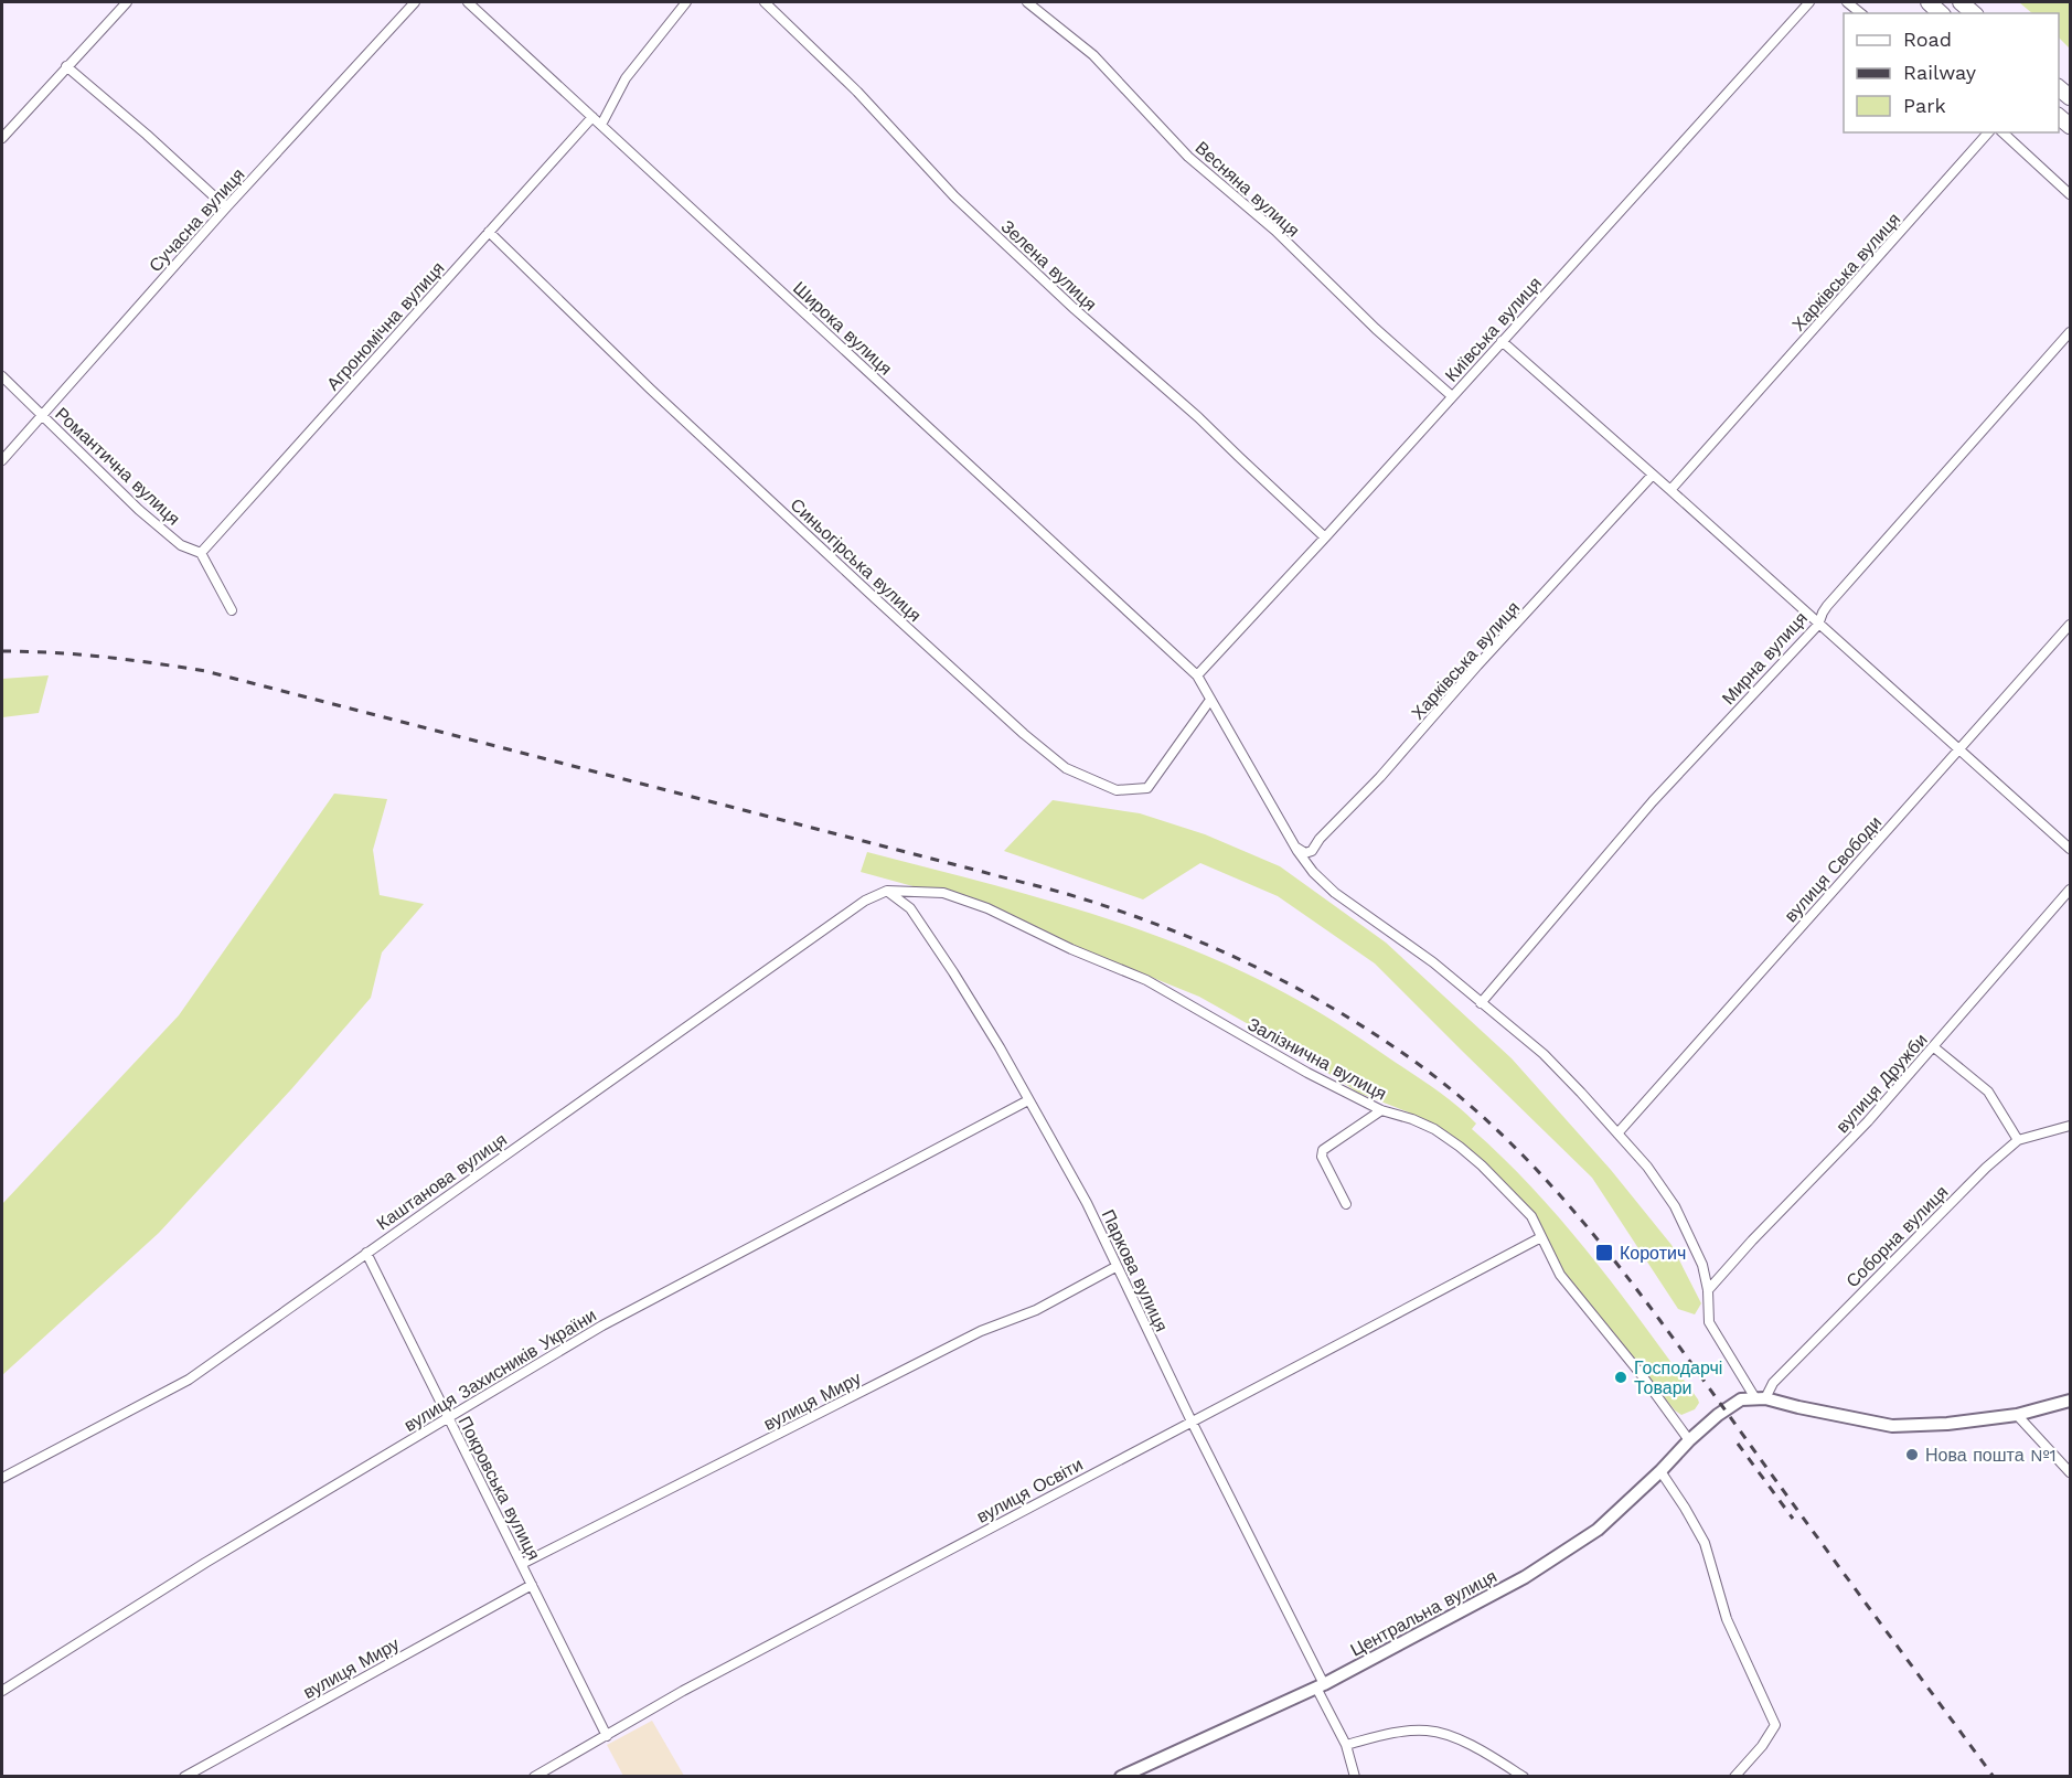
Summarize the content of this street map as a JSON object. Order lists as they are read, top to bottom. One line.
{"streets":{"street":["Весняна вулиця","Сучасна вулиця","Зелена вулиця","Харківська вулиця","Агрономічна вулиця","Широка вулиця","Київська вулиця","Романтична вулиця","Синьогірська вулиця","Мирна вулиця","вулиця Свободи","Залізнична вулиця","вулиця Дружби","Каштанова вулиця","Соборна вулиця","Паркова вулиця","вулиця Захисників України","вулиця Миру","Покровська вулиця","вулиця Освіти","Центральна вулиця"]},"crossings":[["Весняна вулиця","Київська вулиця"],["Сучасна вулиця","Романтична вулиця"],["Зелена вулиця","Київська вулиця"],["Харківська вулиця","Широка вулиця"],["Агрономічна вулиця","Широка вулиця"],["Агрономічна вулиця","Романтична вулиця"],["Агрономічна вулиця","Синьогірська вулиця"],["Широка вулиця","Київська вулиця"],["Широка вулиця","Синьогірська вулиця"],["Широка вулиця","Мирна вулиця"],["Широка вулиця","вулиця Свободи"],["Широка вулиця","вулиця Дружби"],["Широка вулиця","Соборна вулиця"],["Широка вулиця","Центральна вулиця"],["Залізнична вулиця","Каштанова вулиця"],["Залізнична вулиця","Паркова вулиця"],["Залізнична вулиця","вулиця Освіти"],["Залізнична вулиця","Центральна вулиця"],["Каштанова вулиця","Паркова вулиця"],["Каштанова вулиця","Покровська вулиця"],["Соборна вулиця","Центральна вулиця"],["Паркова вулиця","вулиця Захисників України"],["Паркова вулиця","вулиця Миру"],["Паркова вулиця","вулиця Освіти"],["Паркова вулиця","Центральна вулиця"],["вулиця Захисників України","Покровська вулиця"],["вулиця Миру","Покровська вулиця"],["Покровська вулиця","вулиця Освіти"]],"places":{"transit":["Коротич"],"other":["Господарчі Товари","Нова пошта №1"]},"legend":["Road","Railway","Park"]}
